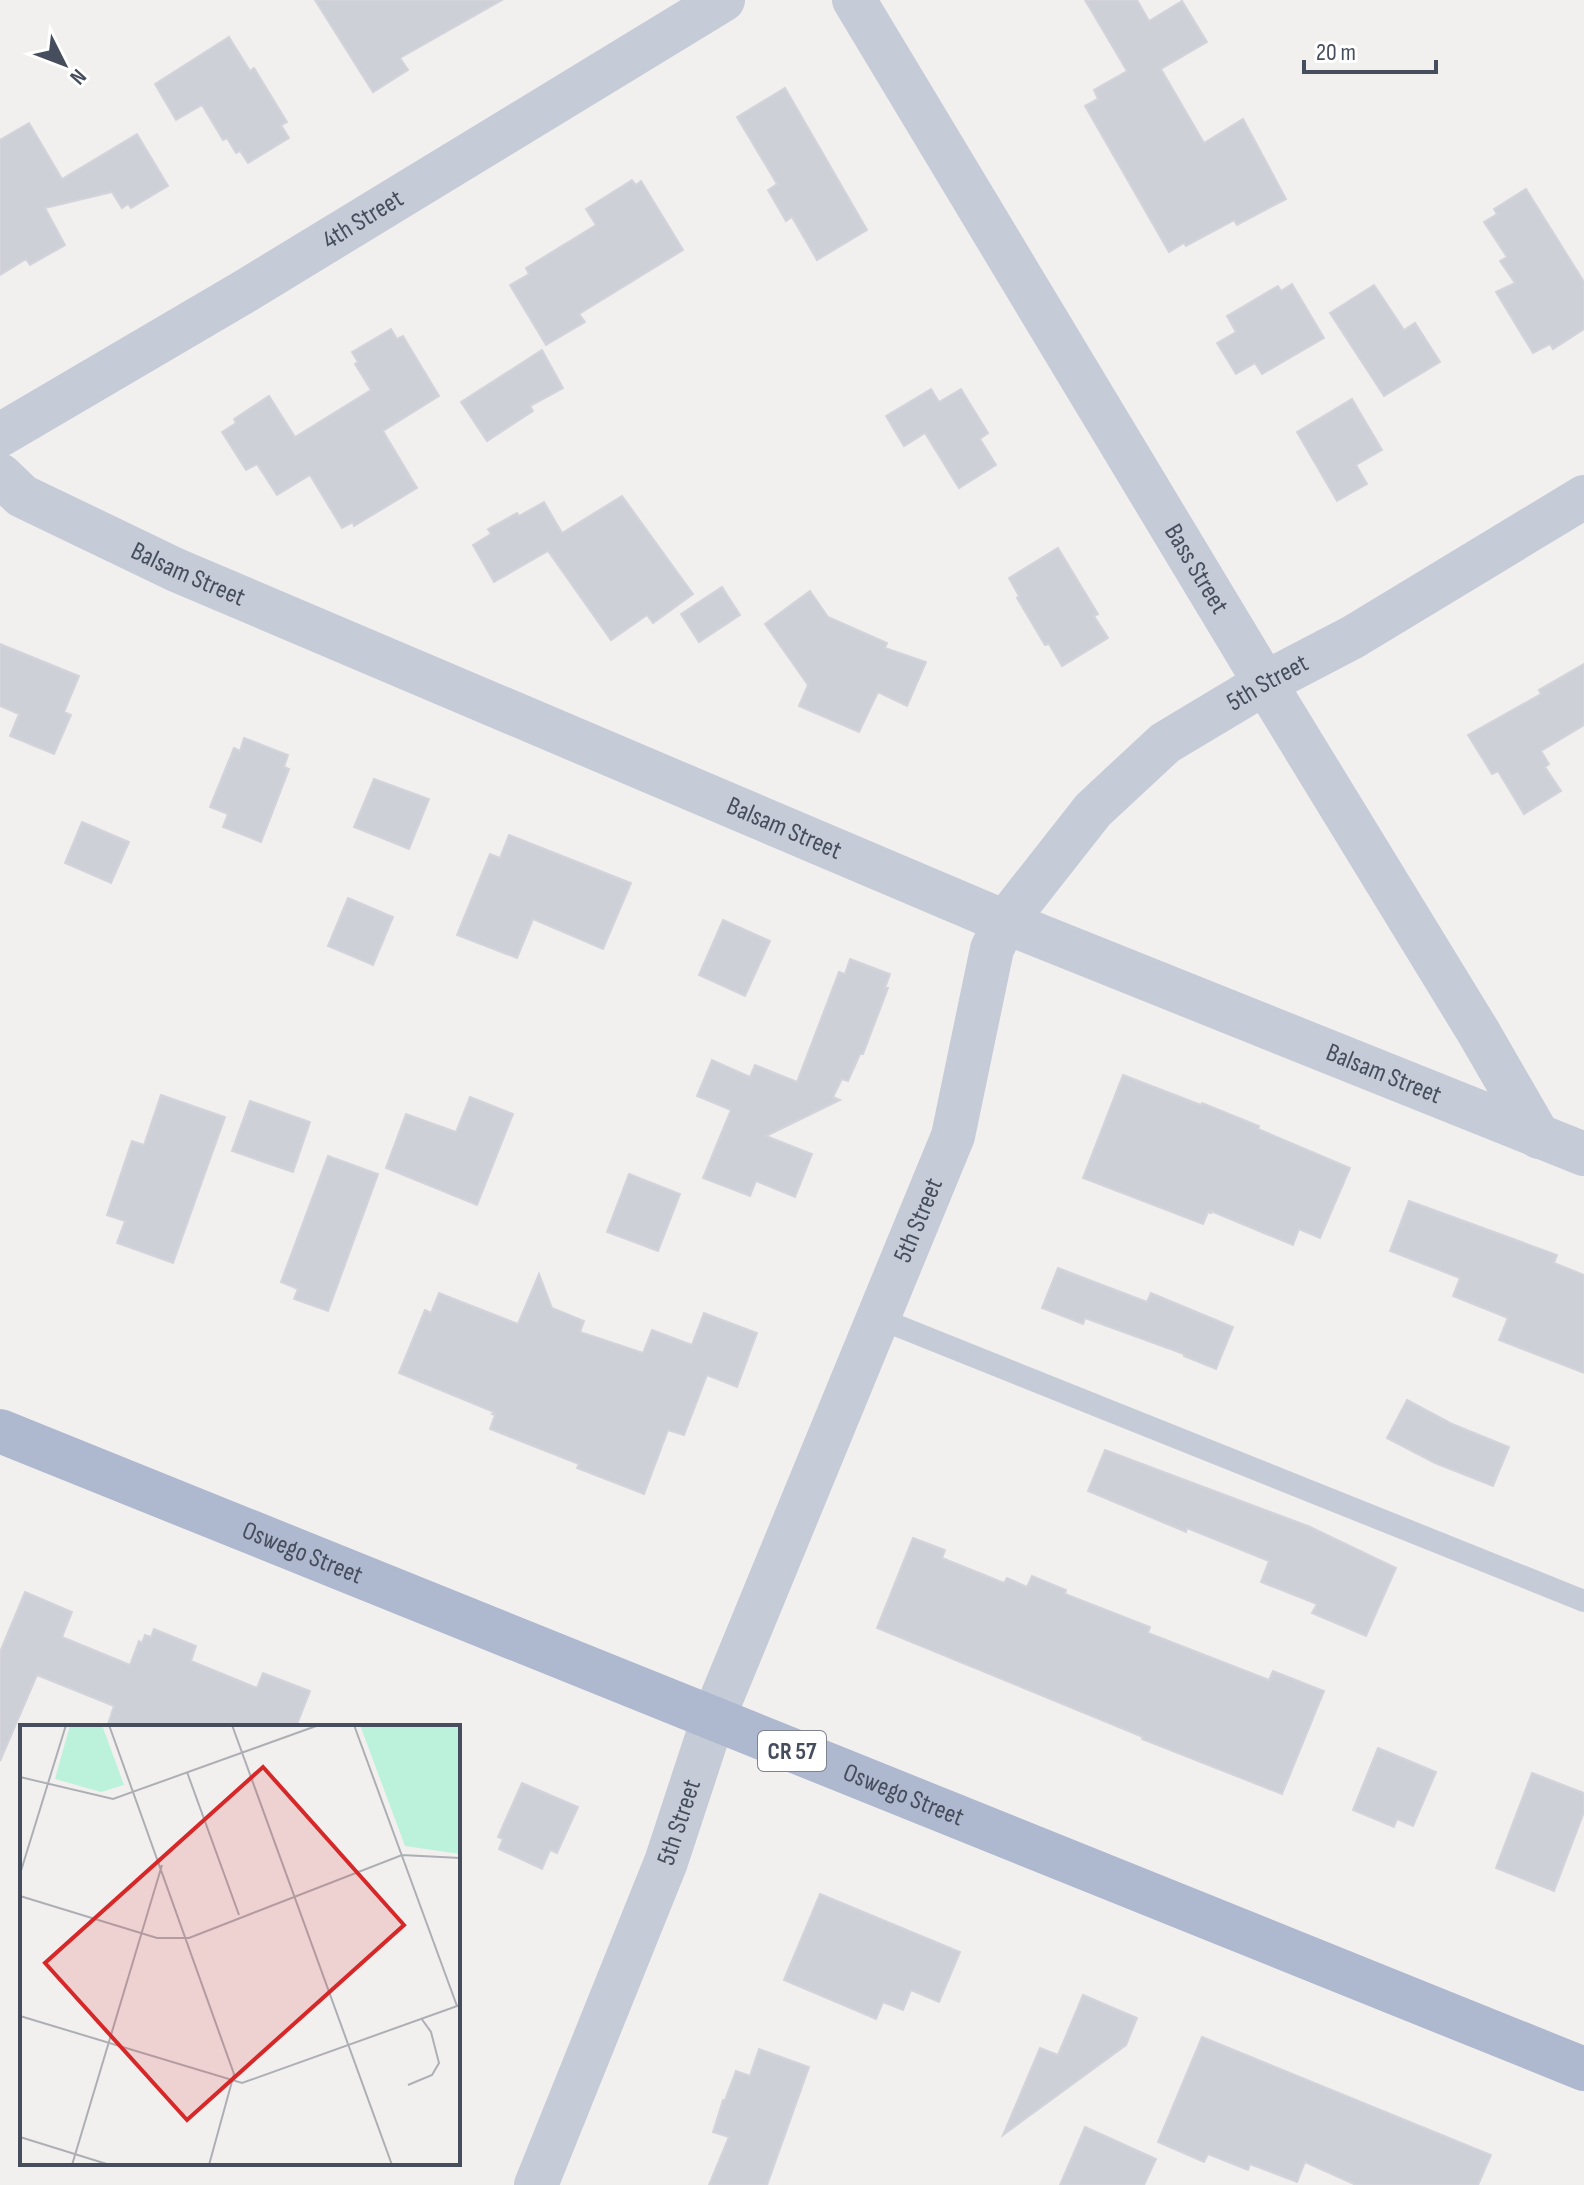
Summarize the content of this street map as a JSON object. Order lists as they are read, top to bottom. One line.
{"streets":{"main road":["Oswego Street","CR 57"],"street":["4th Street","Bass Street","Balsam Street","5th Street"]},"crossings":[["Bass Street","Balsam Street"],["Bass Street","5th Street"],["Balsam Street","5th Street"],["5th Street","Oswego Street"]],"scale_bar":"20 m","north":"bottom right"}
